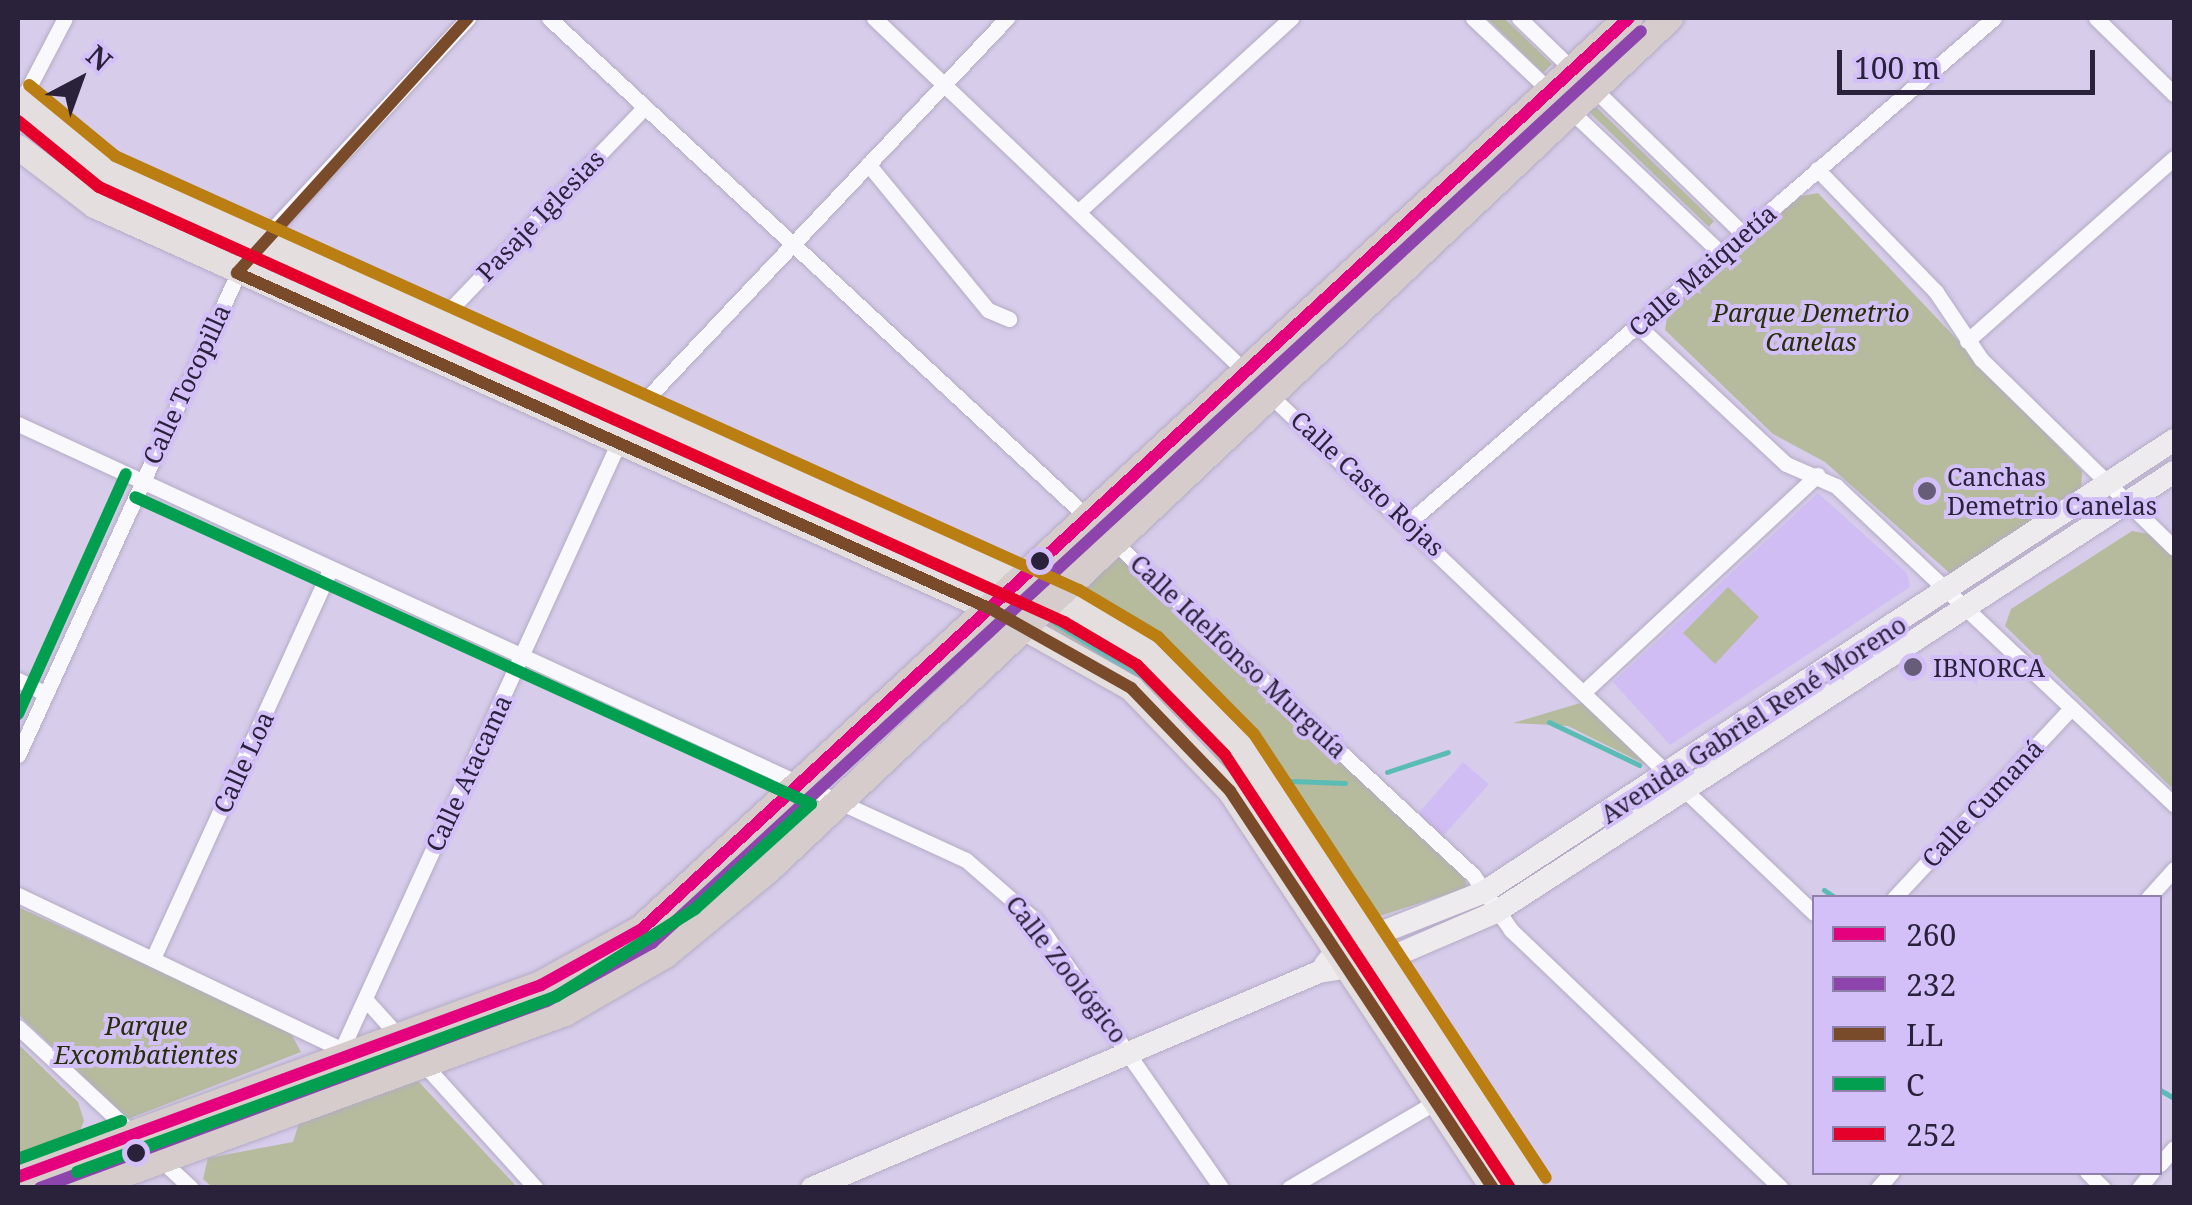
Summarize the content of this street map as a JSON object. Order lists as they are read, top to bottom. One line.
{"streets":{"street":["Pasaje Iglesias","Calle Maiquetía","Calle Tocopilla","Calle Casto Rojas","Calle Idelfonso Murguía","Avenida Gabriel René Moreno","Calle Loa","Calle Atacama","Calle Cumaná","Calle Zoológico"]},"crossings":[["Pasaje Iglesias","Calle Idelfonso Murguía"],["Calle Maiquetía","Calle Casto Rojas"],["Calle Tocopilla","Calle Zoológico"],["Calle Casto Rojas","Avenida Gabriel René Moreno"],["Calle Idelfonso Murguía","Avenida Gabriel René Moreno"],["Calle Loa","Calle Zoológico"],["Calle Atacama","Calle Zoológico"]],"parks":["Parque Demetrio Canelas","Parque Excombatientes"],"places":["Canchas Demetrio Canelas","IBNORCA"],"lines":["transit line 260","transit line LL","transit line 232","transit line 252","transit line C"],"legend":["260","232","LL","C","252"],"scale_bar":"100 m","north":"top right"}
